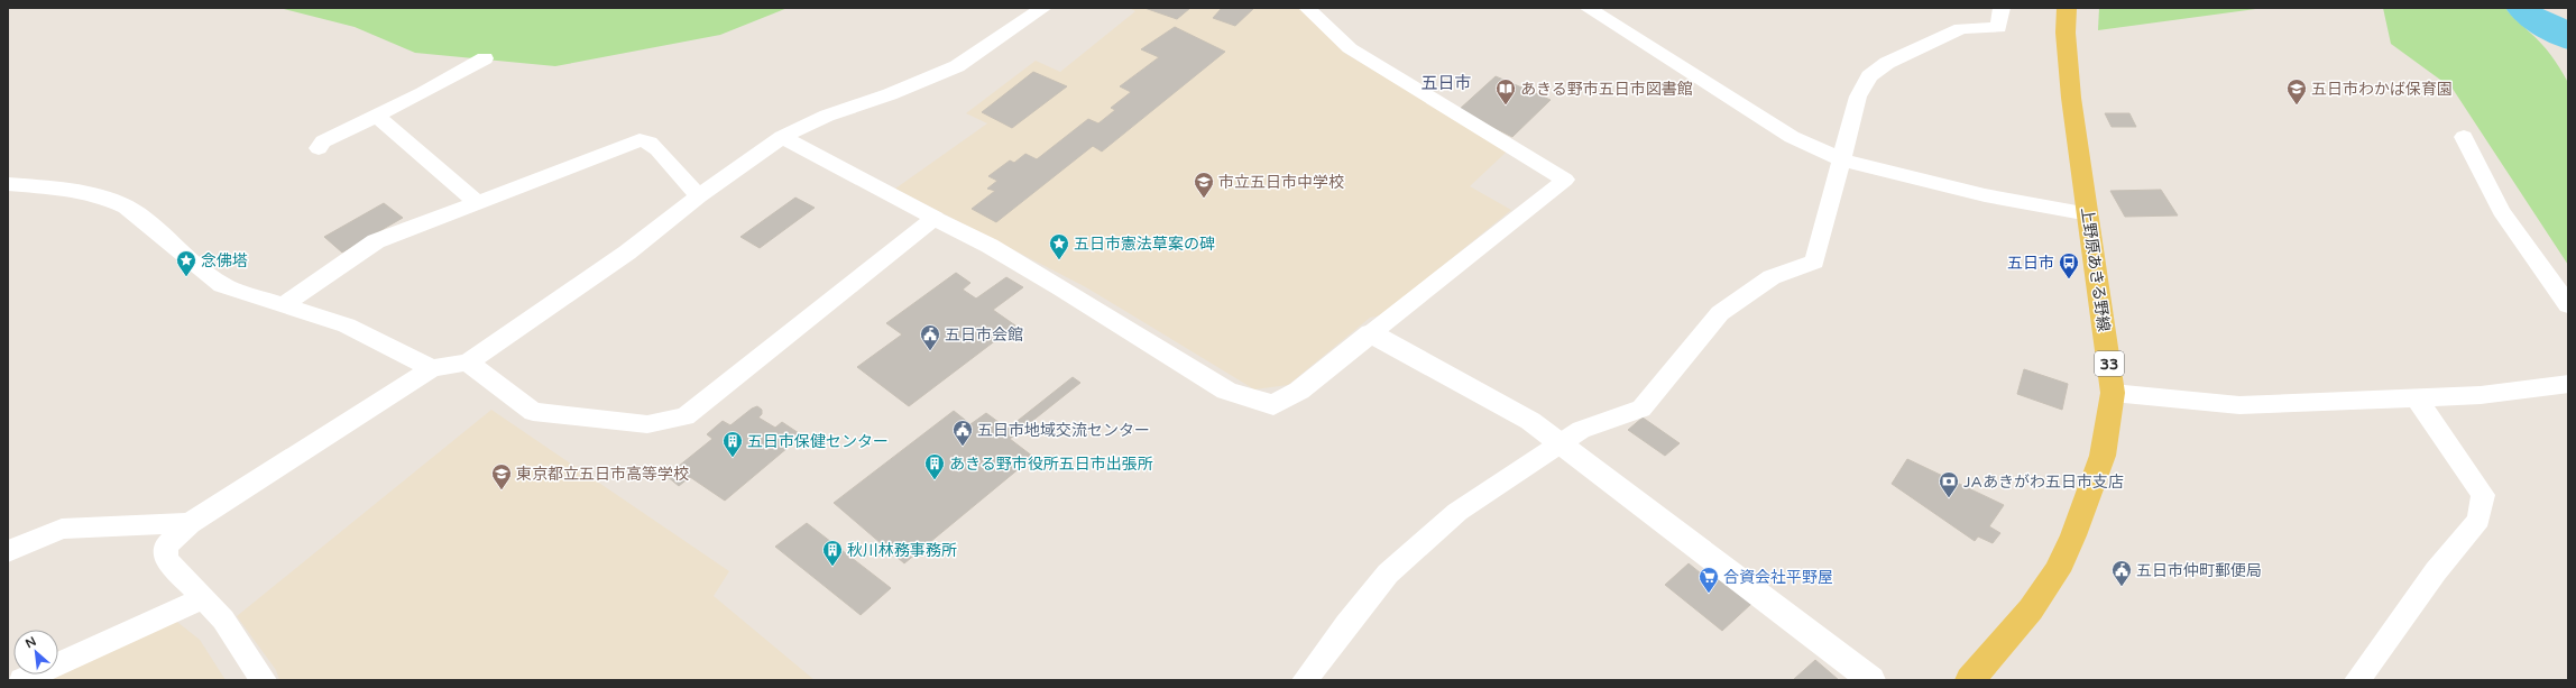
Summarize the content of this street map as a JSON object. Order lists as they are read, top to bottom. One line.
{"streets":{"main road":["上野原あきる野線","33"]},"districts":["五日市"],"places":{"library":["あきる野市五日市図書館"],"school or university":["五日市わかば保育園","市立五日市中学校","東京都立五日市高等学校"],"place":["五日市憲法草案の碑","念佛塔"],"bus stop":["五日市"],"public building":["五日市会館","五日市地域交流センター","五日市仲町郵便局"],"building":["五日市保健センター","あきる野市役所五日市出張所","秋川林務事務所"],"bank":["JAあきがわ五日市支店"],"supermarket":["合資会社平野屋"]},"north":"top left"}
